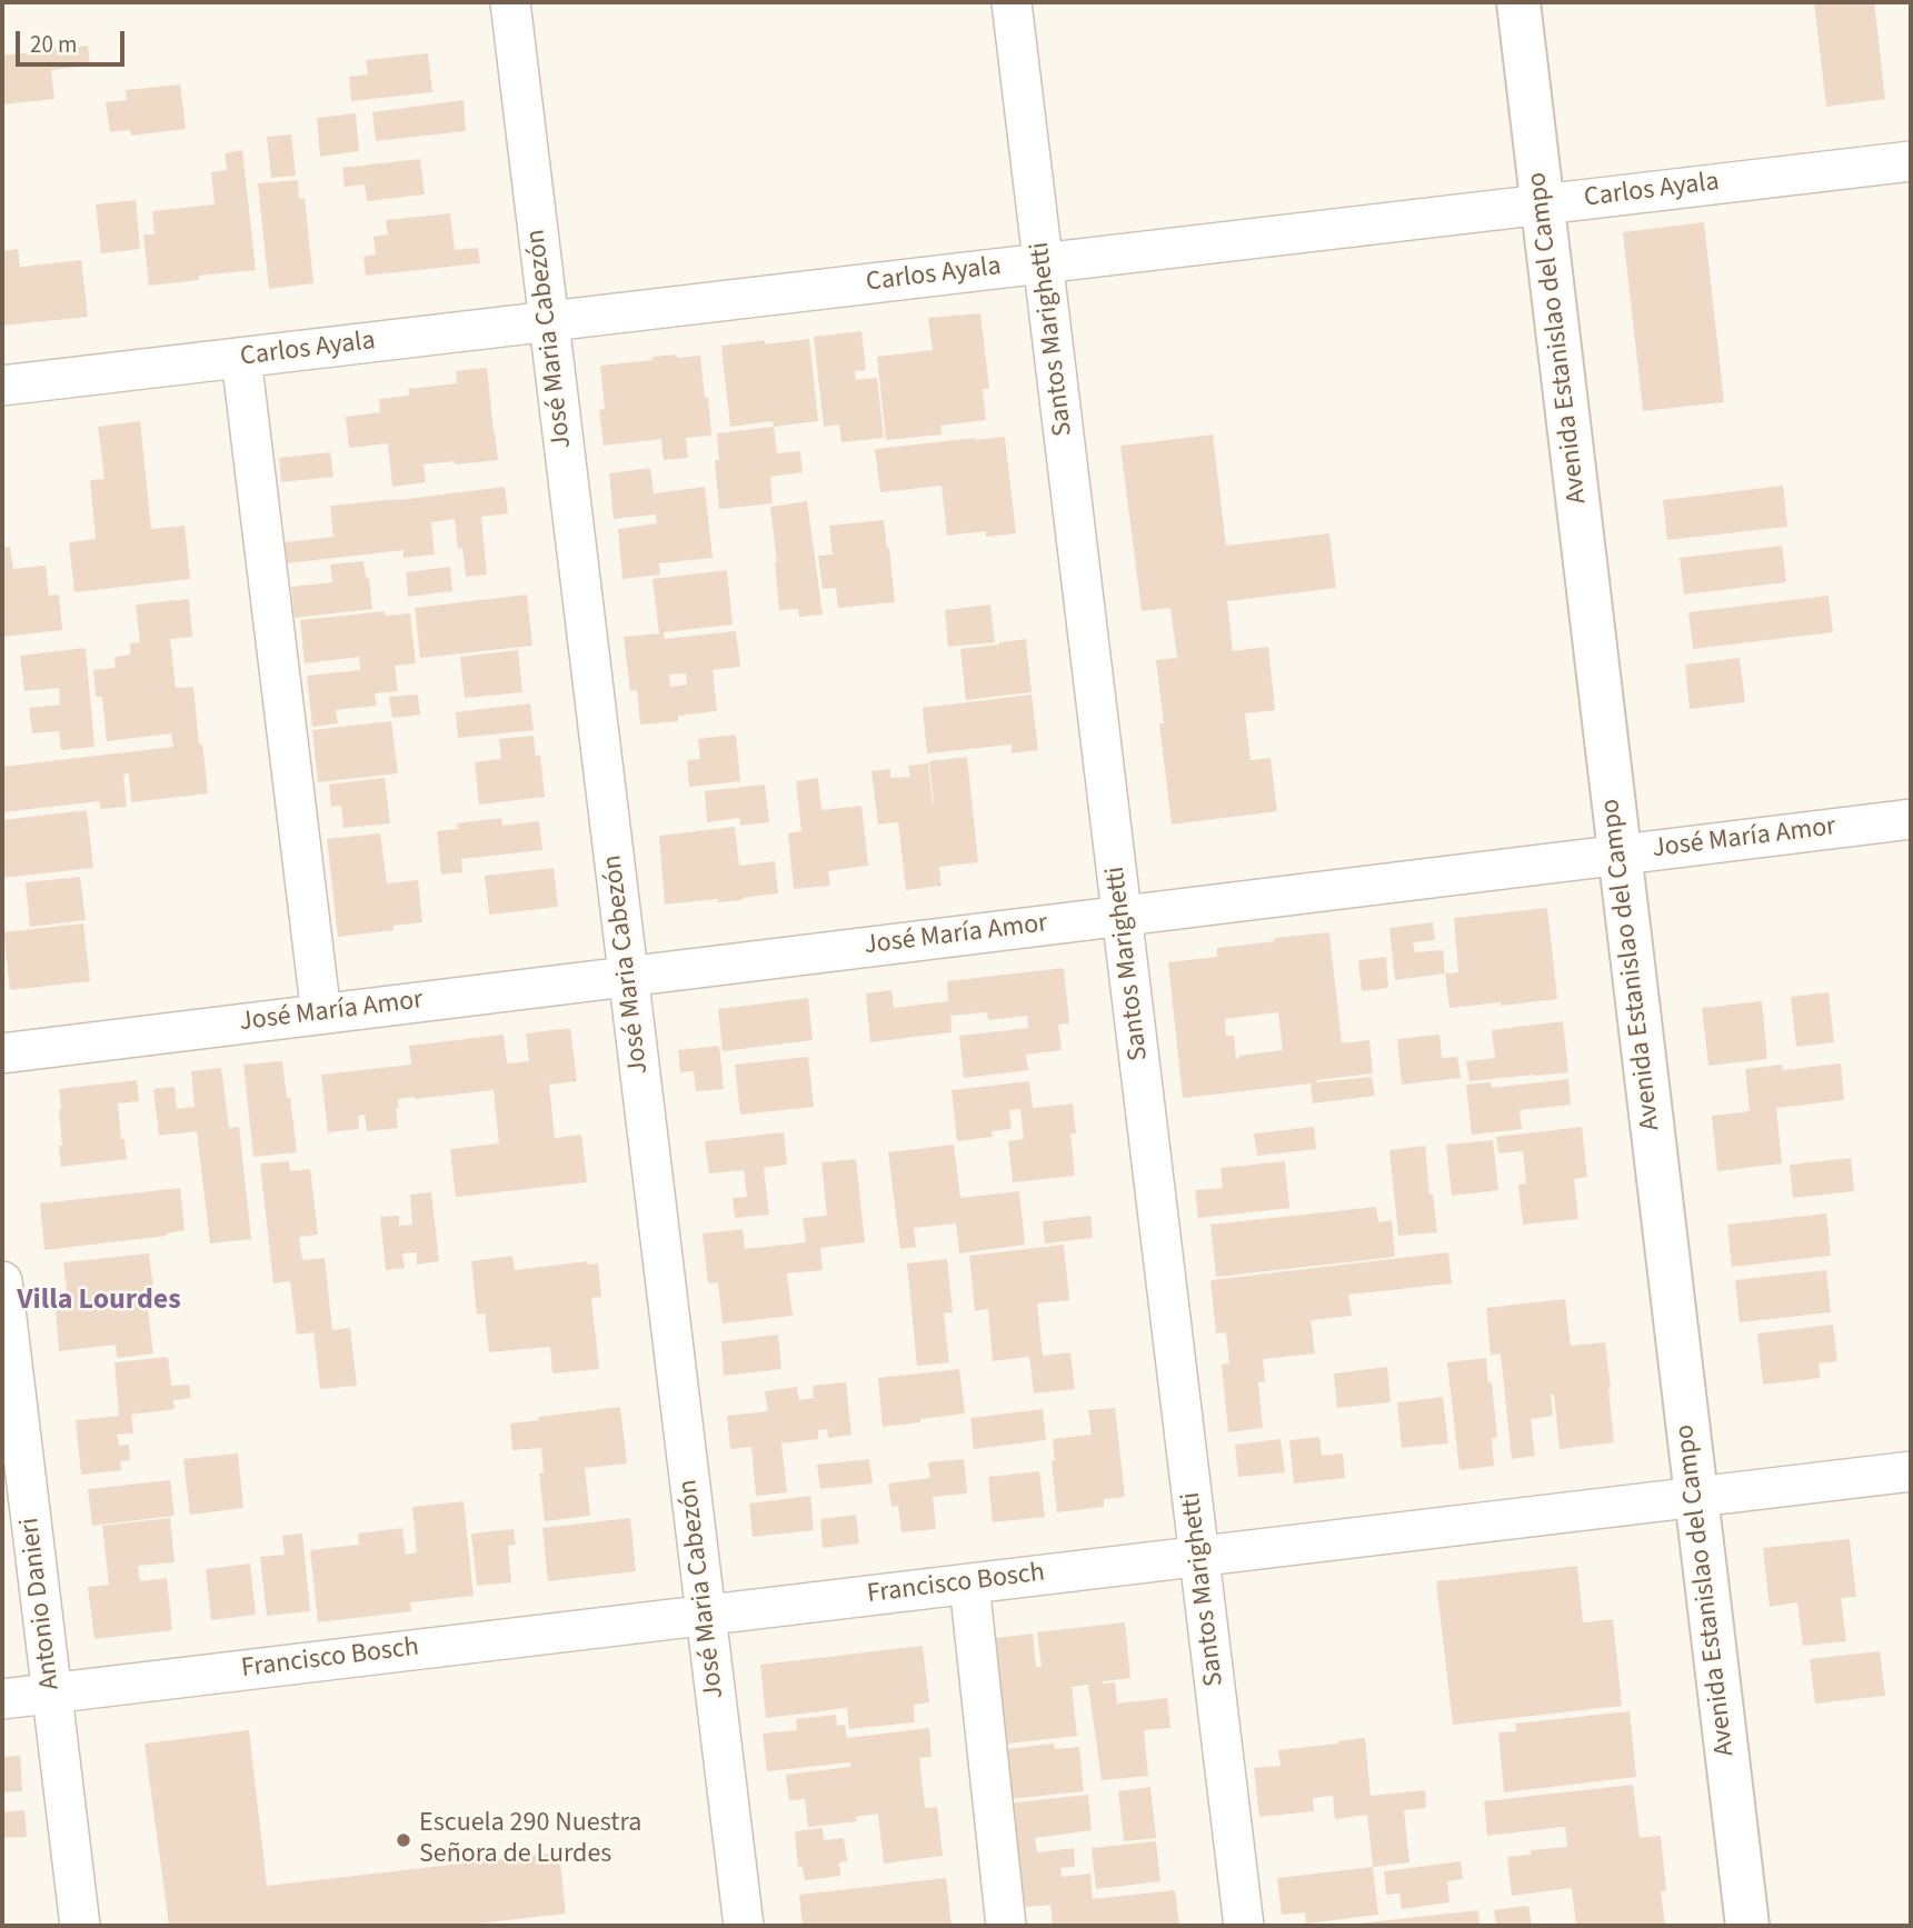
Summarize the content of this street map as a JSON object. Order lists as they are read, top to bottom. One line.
{"streets":{"main road":["Avenida Estanislao del Campo"],"street":["Carlos Ayala","José Maria Cabezón","Santos Marighetti","José María Amor","Francisco Bosch","Antonio Danieri"]},"crossings":[["Carlos Ayala","Avenida Estanislao del Campo"],["Carlos Ayala","José Maria Cabezón"],["Carlos Ayala","Santos Marighetti"],["Avenida Estanislao del Campo","José María Amor"],["Avenida Estanislao del Campo","Francisco Bosch"],["José Maria Cabezón","José María Amor"],["José Maria Cabezón","Francisco Bosch"],["Santos Marighetti","José María Amor"],["Santos Marighetti","Francisco Bosch"],["Francisco Bosch","Antonio Danieri"]],"districts":["Villa Lourdes"],"places":["Escuela 290 Nuestra Señora de Lurdes"],"scale_bar":"20 m"}
